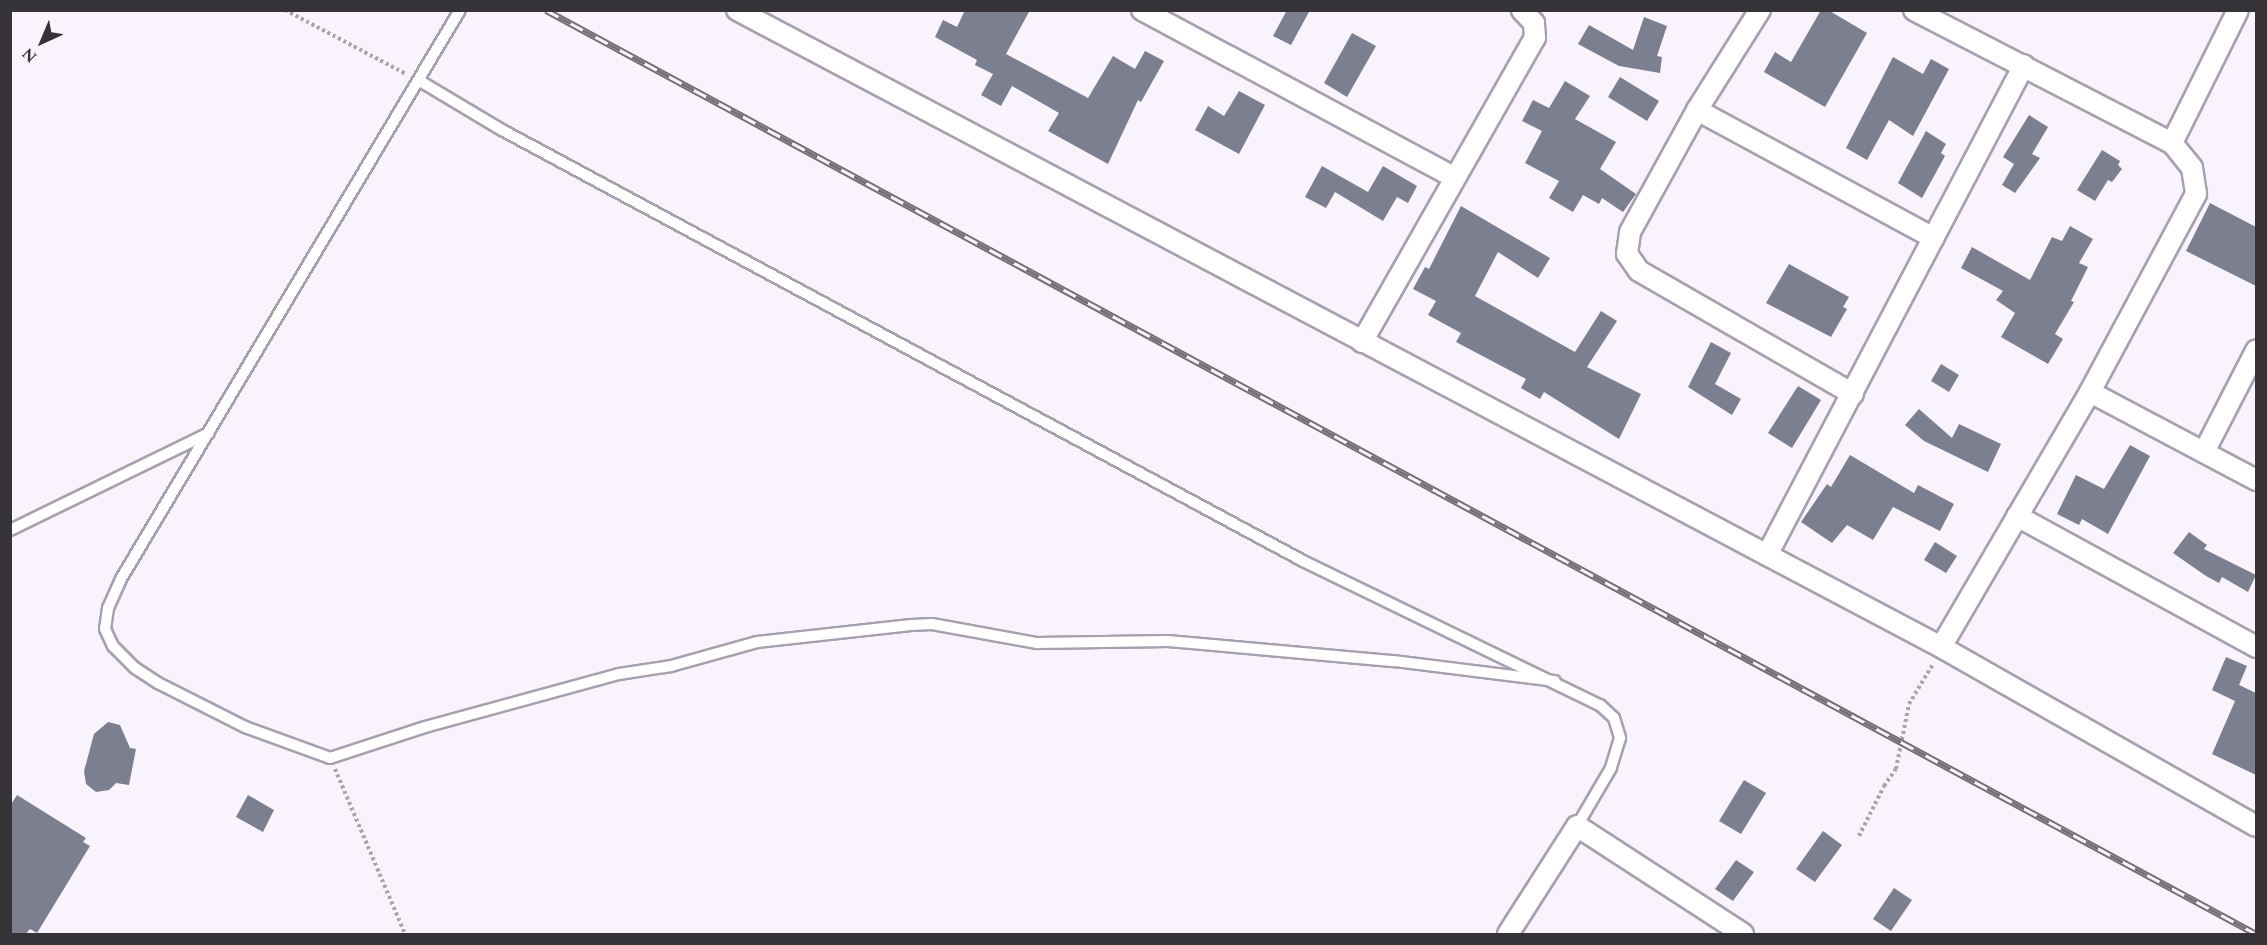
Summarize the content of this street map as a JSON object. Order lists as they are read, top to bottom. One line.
{"north":"bottom left"}
